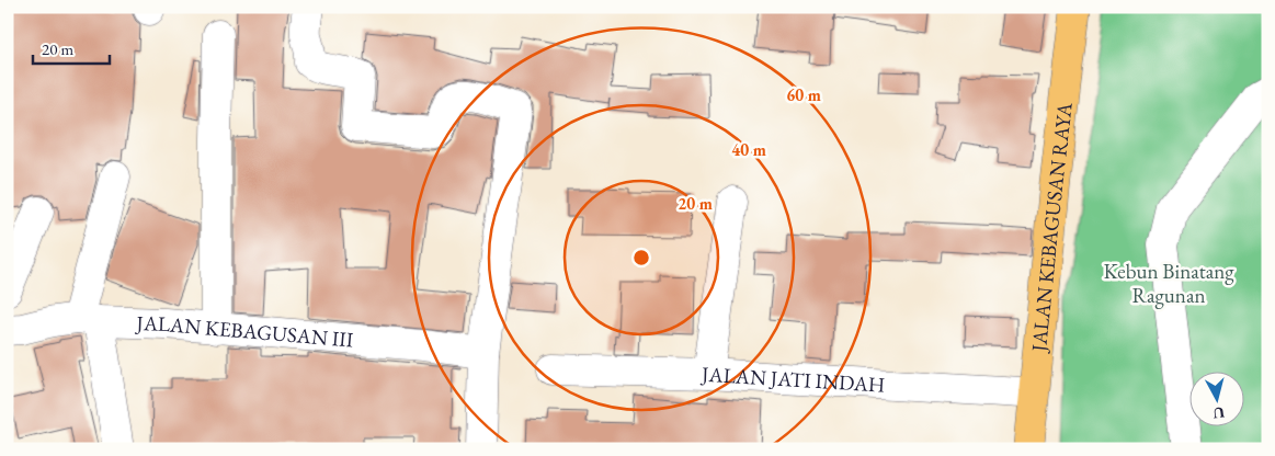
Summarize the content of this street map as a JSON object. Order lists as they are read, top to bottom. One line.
{"streets":{"main road":["JALAN KEBAGUSAN RAYA"],"street":["JALAN KEBAGUSAN III","JALAN JATI INDAH"]},"crossings":[["JALAN KEBAGUSAN RAYA","JALAN JATI INDAH"]],"parks":["Kebun Binatang Ragunan"],"scale_bar":"20 m","north":"bottom","rings":["60 m","40 m","20 m"]}
